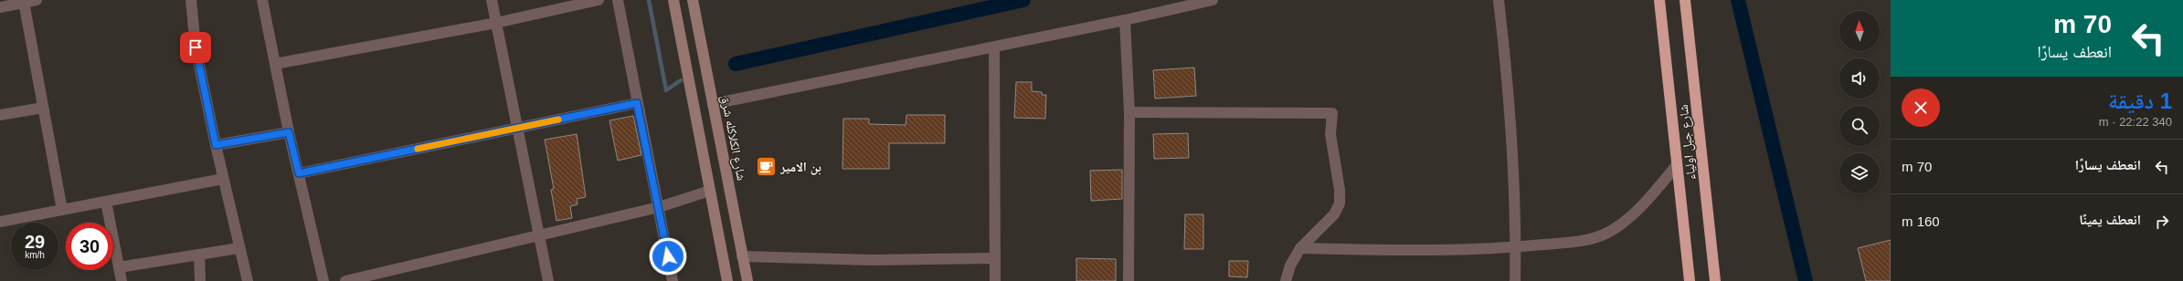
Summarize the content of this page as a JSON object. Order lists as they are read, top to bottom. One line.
{"streets":{"highway":["شارع جبل اولياء"],"street":["شارع الكلاكله شرق"]},"places":{"cafe":["بن الامير"]},"north":"top","page":{"turn":["70 m","انعطف يسارًا"],"heading":["1 دقيقة","340 m · 22:22"],"list":[{"name":"انعطف يسارًا","value":"70 m"},{"name":"انعطف يمينًا","value":"160 m"}],"speed":"29 km/h","limit":"30"}}
